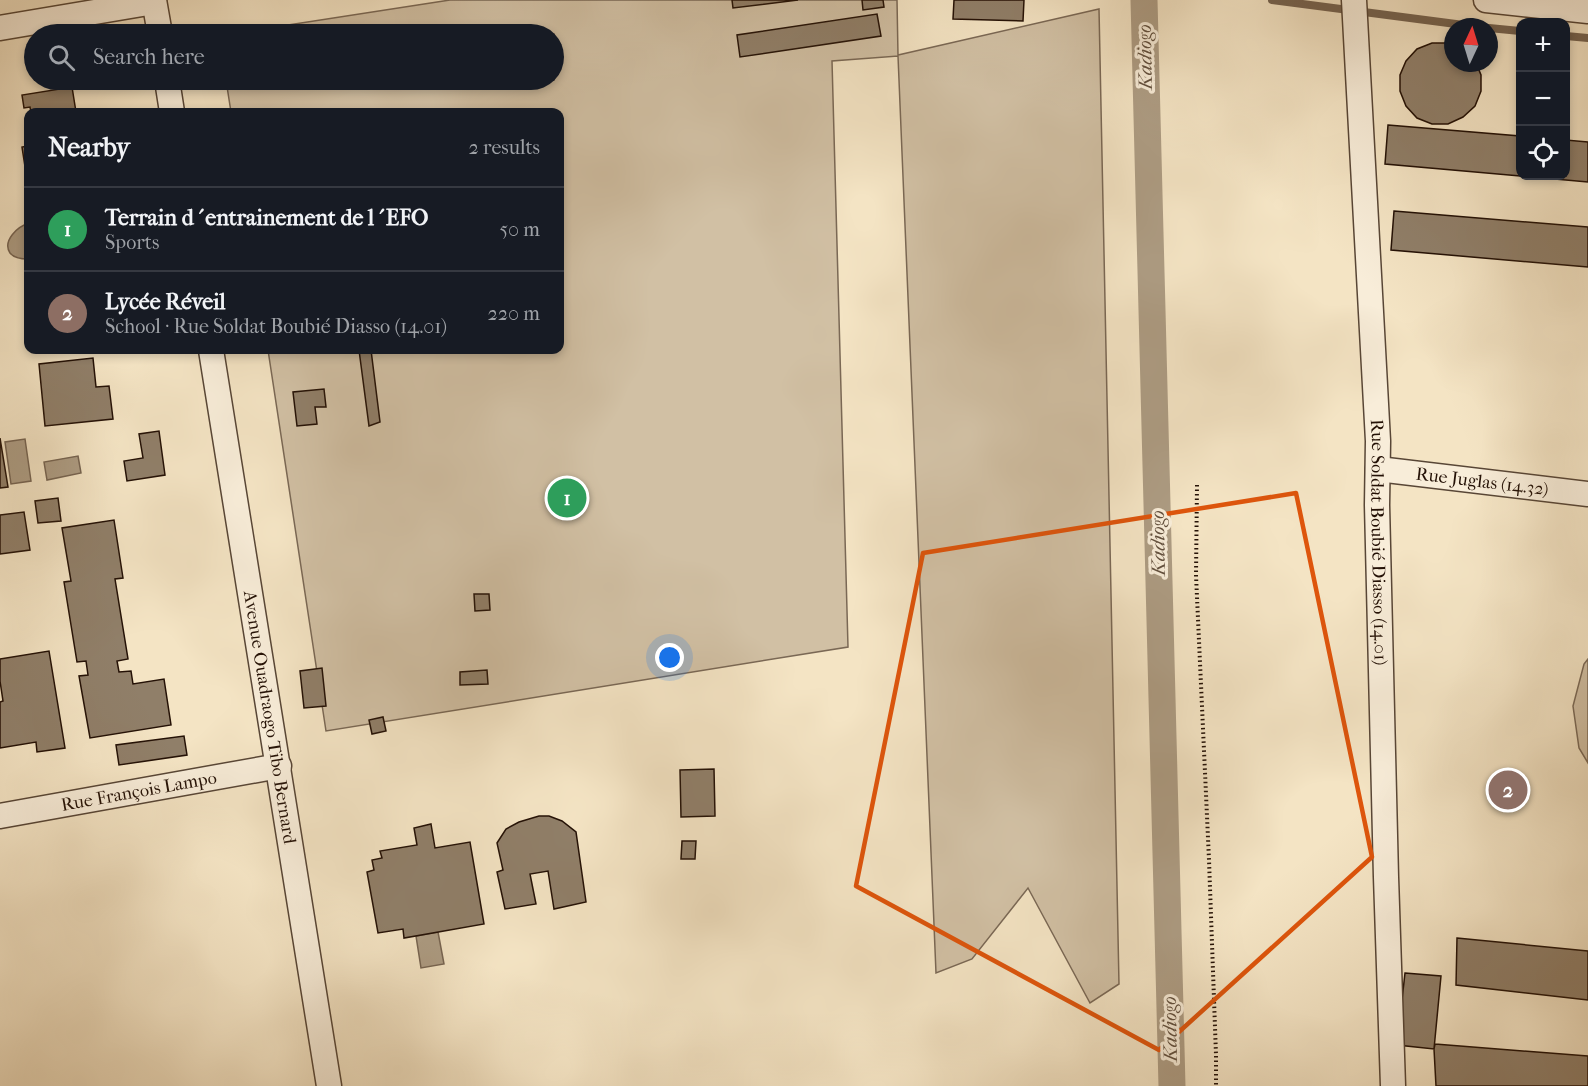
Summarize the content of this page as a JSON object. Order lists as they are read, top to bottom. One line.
{"streets":{"street":["Rue Juglas (14.32)","Rue Soldat Boubié Diasso (14.01)","Avenue Ouadraogo Tibo Bernard","Rue François Lampo"]},"crossings":[["Rue Juglas (14.32)","Rue Soldat Boubié Diasso (14.01)"],["Avenue Ouadraogo Tibo Bernard","Rue François Lampo"]],"water":["Kadiogo"],"north":"top","page":{"map_buttons":["+","−"],"search":"Search here","heading":["Nearby","2 results"],"list":[{"mark":"1","name":"Terrain d´entrainement de l´EFO","note":"Sports","value":"50 m"},{"mark":"2","name":"Lycée Réveil","note":"School · Rue Soldat Boubié Diasso (14.01)","value":"220 m"}],"pins":["1","2"]}}
